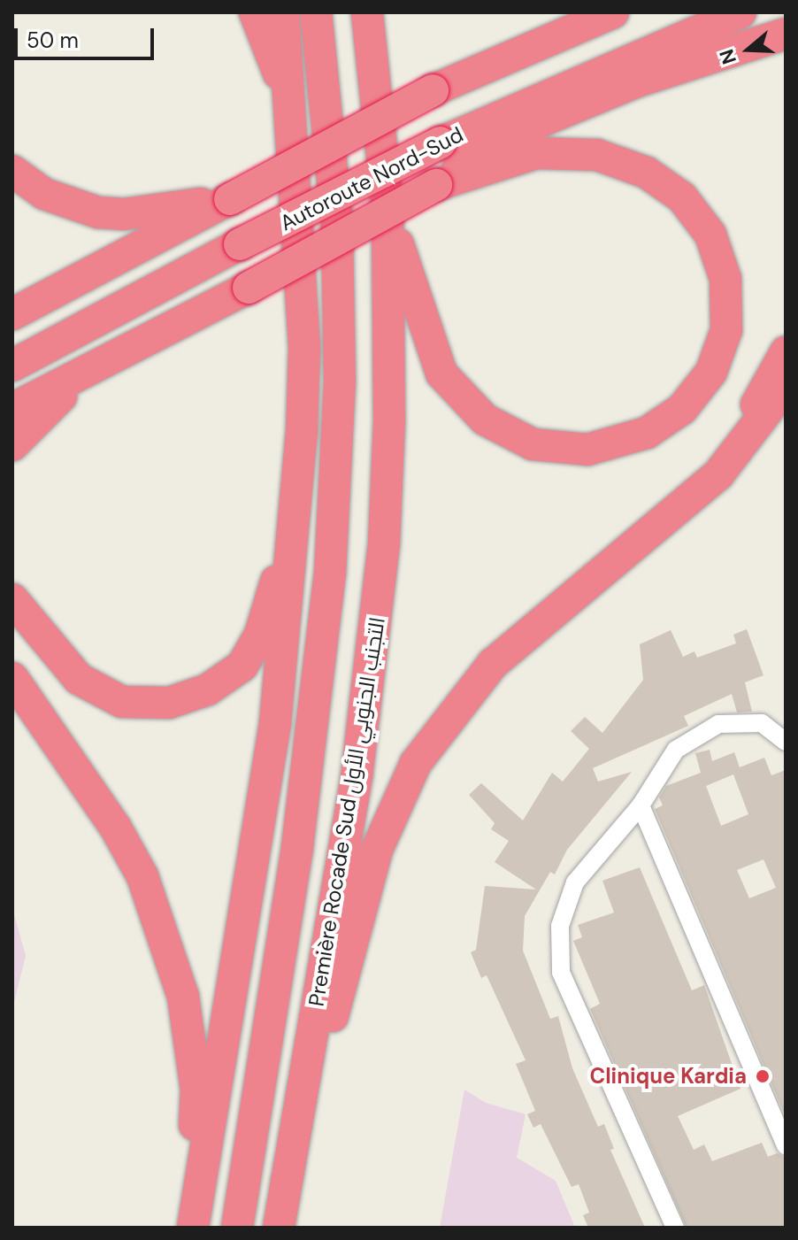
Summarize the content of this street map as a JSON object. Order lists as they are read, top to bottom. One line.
{"streets":{"highway":["Autoroute Nord-Sud","Première Rocade Sud التجنب الجنوبي الأول"]},"places":["Clinique Kardia"],"scale_bar":"50 m","north":"left"}
